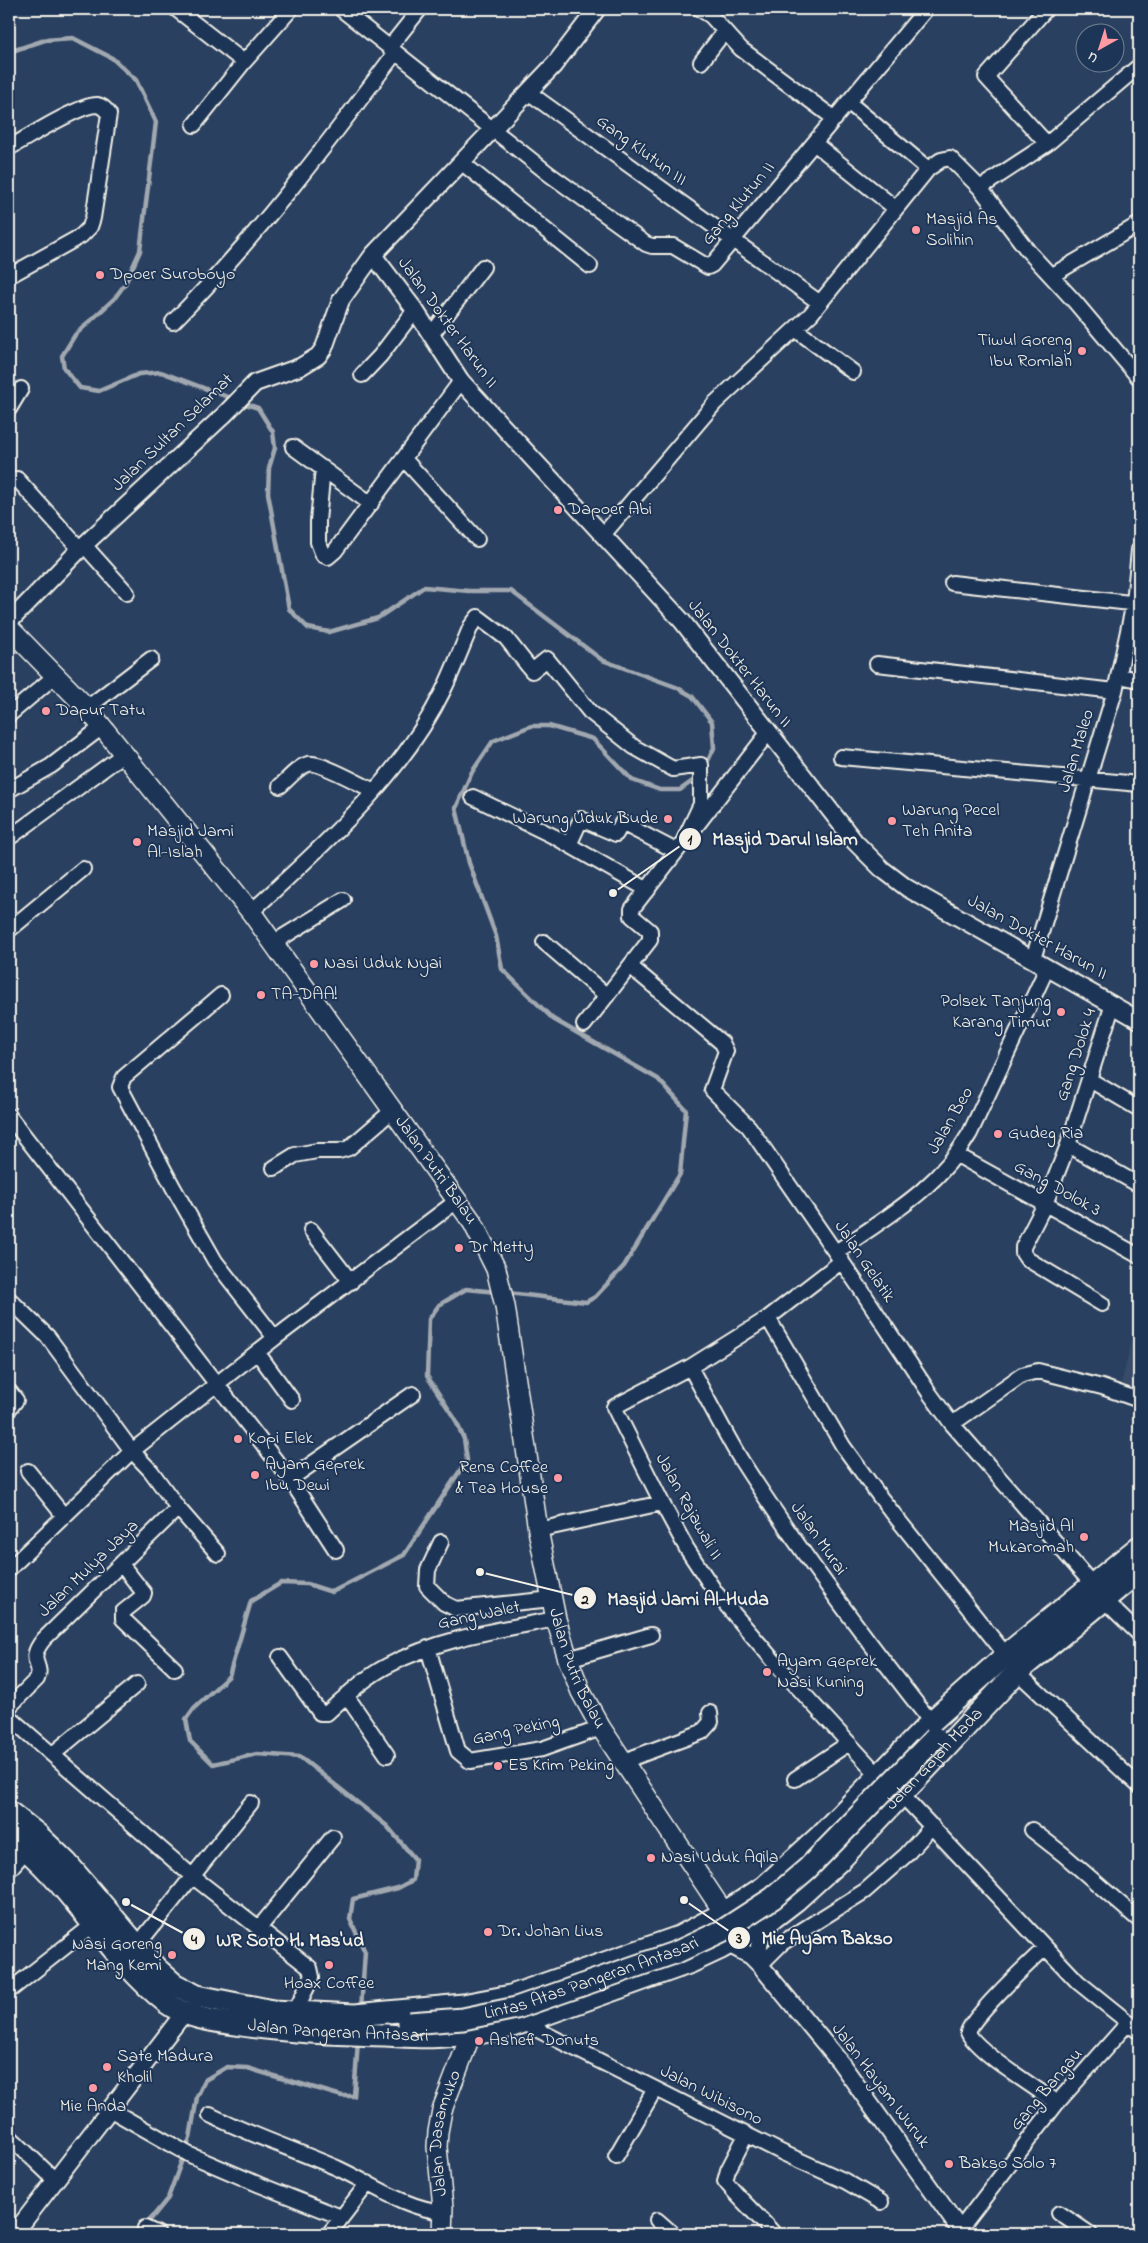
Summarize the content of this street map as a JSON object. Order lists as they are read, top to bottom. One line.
{"streets":{"main road":["Jalan Putri Balau","Jalan Gajah Mada","Lintas Atas Pangeran Antasari","Jalan Pangeran Antasari","Jalan Dasamuko"],"street":["Gang Klutun III","Gang Klutun II","Jalan Dokter Harun II","Jalan Sultan Selamat","Jalan Maleo","Gang Dolok 4","Jalan Beo","Gang Dolok 3","Jalan Gelatik","Jalan Rajawali II","Jalan Murai","Jalan Mulya Jaya","Gang Walet","Gang Peking","Jalan Hayam Wuruk","Gang Bangau","Jalan Wibisono"]},"crossings":[["Gang Klutun III","Gang Klutun II"],["Gang Klutun III","Jalan Sultan Selamat"],["Gang Klutun II","Jalan Sultan Selamat"],["Jalan Dokter Harun II","Jalan Sultan Selamat"],["Jalan Dokter Harun II","Jalan Maleo"],["Jalan Dokter Harun II","Gang Dolok 4"],["Jalan Dokter Harun II","Jalan Beo"],["Gang Dolok 4","Gang Dolok 3"],["Jalan Beo","Gang Dolok 3"],["Jalan Beo","Jalan Gelatik"],["Jalan Beo","Jalan Rajawali II"],["Jalan Beo","Jalan Murai"],["Jalan Putri Balau","Gang Walet"],["Jalan Putri Balau","Gang Peking"],["Jalan Putri Balau","Jalan Gajah Mada"],["Jalan Putri Balau","Jalan Pangeran Antasari"],["Jalan Gelatik","Jalan Gajah Mada"],["Jalan Rajawali II","Jalan Gajah Mada"],["Jalan Murai","Jalan Gajah Mada"],["Jalan Murai","Lintas Atas Pangeran Antasari"],["Gang Walet","Gang Peking"],["Jalan Gajah Mada","Lintas Atas Pangeran Antasari"],["Jalan Gajah Mada","Jalan Pangeran Antasari"],["Jalan Gajah Mada","Jalan Hayam Wuruk"],["Lintas Atas Pangeran Antasari","Jalan Pangeran Antasari"],["Jalan Pangeran Antasari","Jalan Hayam Wuruk"],["Jalan Pangeran Antasari","Jalan Wibisono"],["Jalan Pangeran Antasari","Jalan Dasamuko"],["Jalan Hayam Wuruk","Gang Bangau"]],"places":["Masjid As Solihin","Dpoer Suroboyo","Tiwul Goreng Ibu Romlah","Dapoer Abi","Dapur Tatu","Warung Uduk Bude","Warung Pecel Teh Anita","Masjid Jami Al-Islah","Masjid Darul Islam","Nasi Uduk Nyai","TA-DAA!","Polsek Tanjung Karang Timur","Gudeg Ria","Dr Metty","Kopi Elek","Ayam Geprek Ibu Dewi","Rens Coffee & Tea House","Masjid Al Mukaromah","Masjid Jami Al-Huda","Ayam Geprek Nasi Kuning","Es Krim Peking","Nasi Uduk Aqila","Mie Ayam Bakso","WR Soto H. Mas'ud","Dr. Johan Lius","Nasi Goreng Mang Kemi","Hoax Coffee","Ashefi Donuts","Sate Madura Kholil","Mie Anda","Bakso Solo 7"],"north":"bottom left"}
